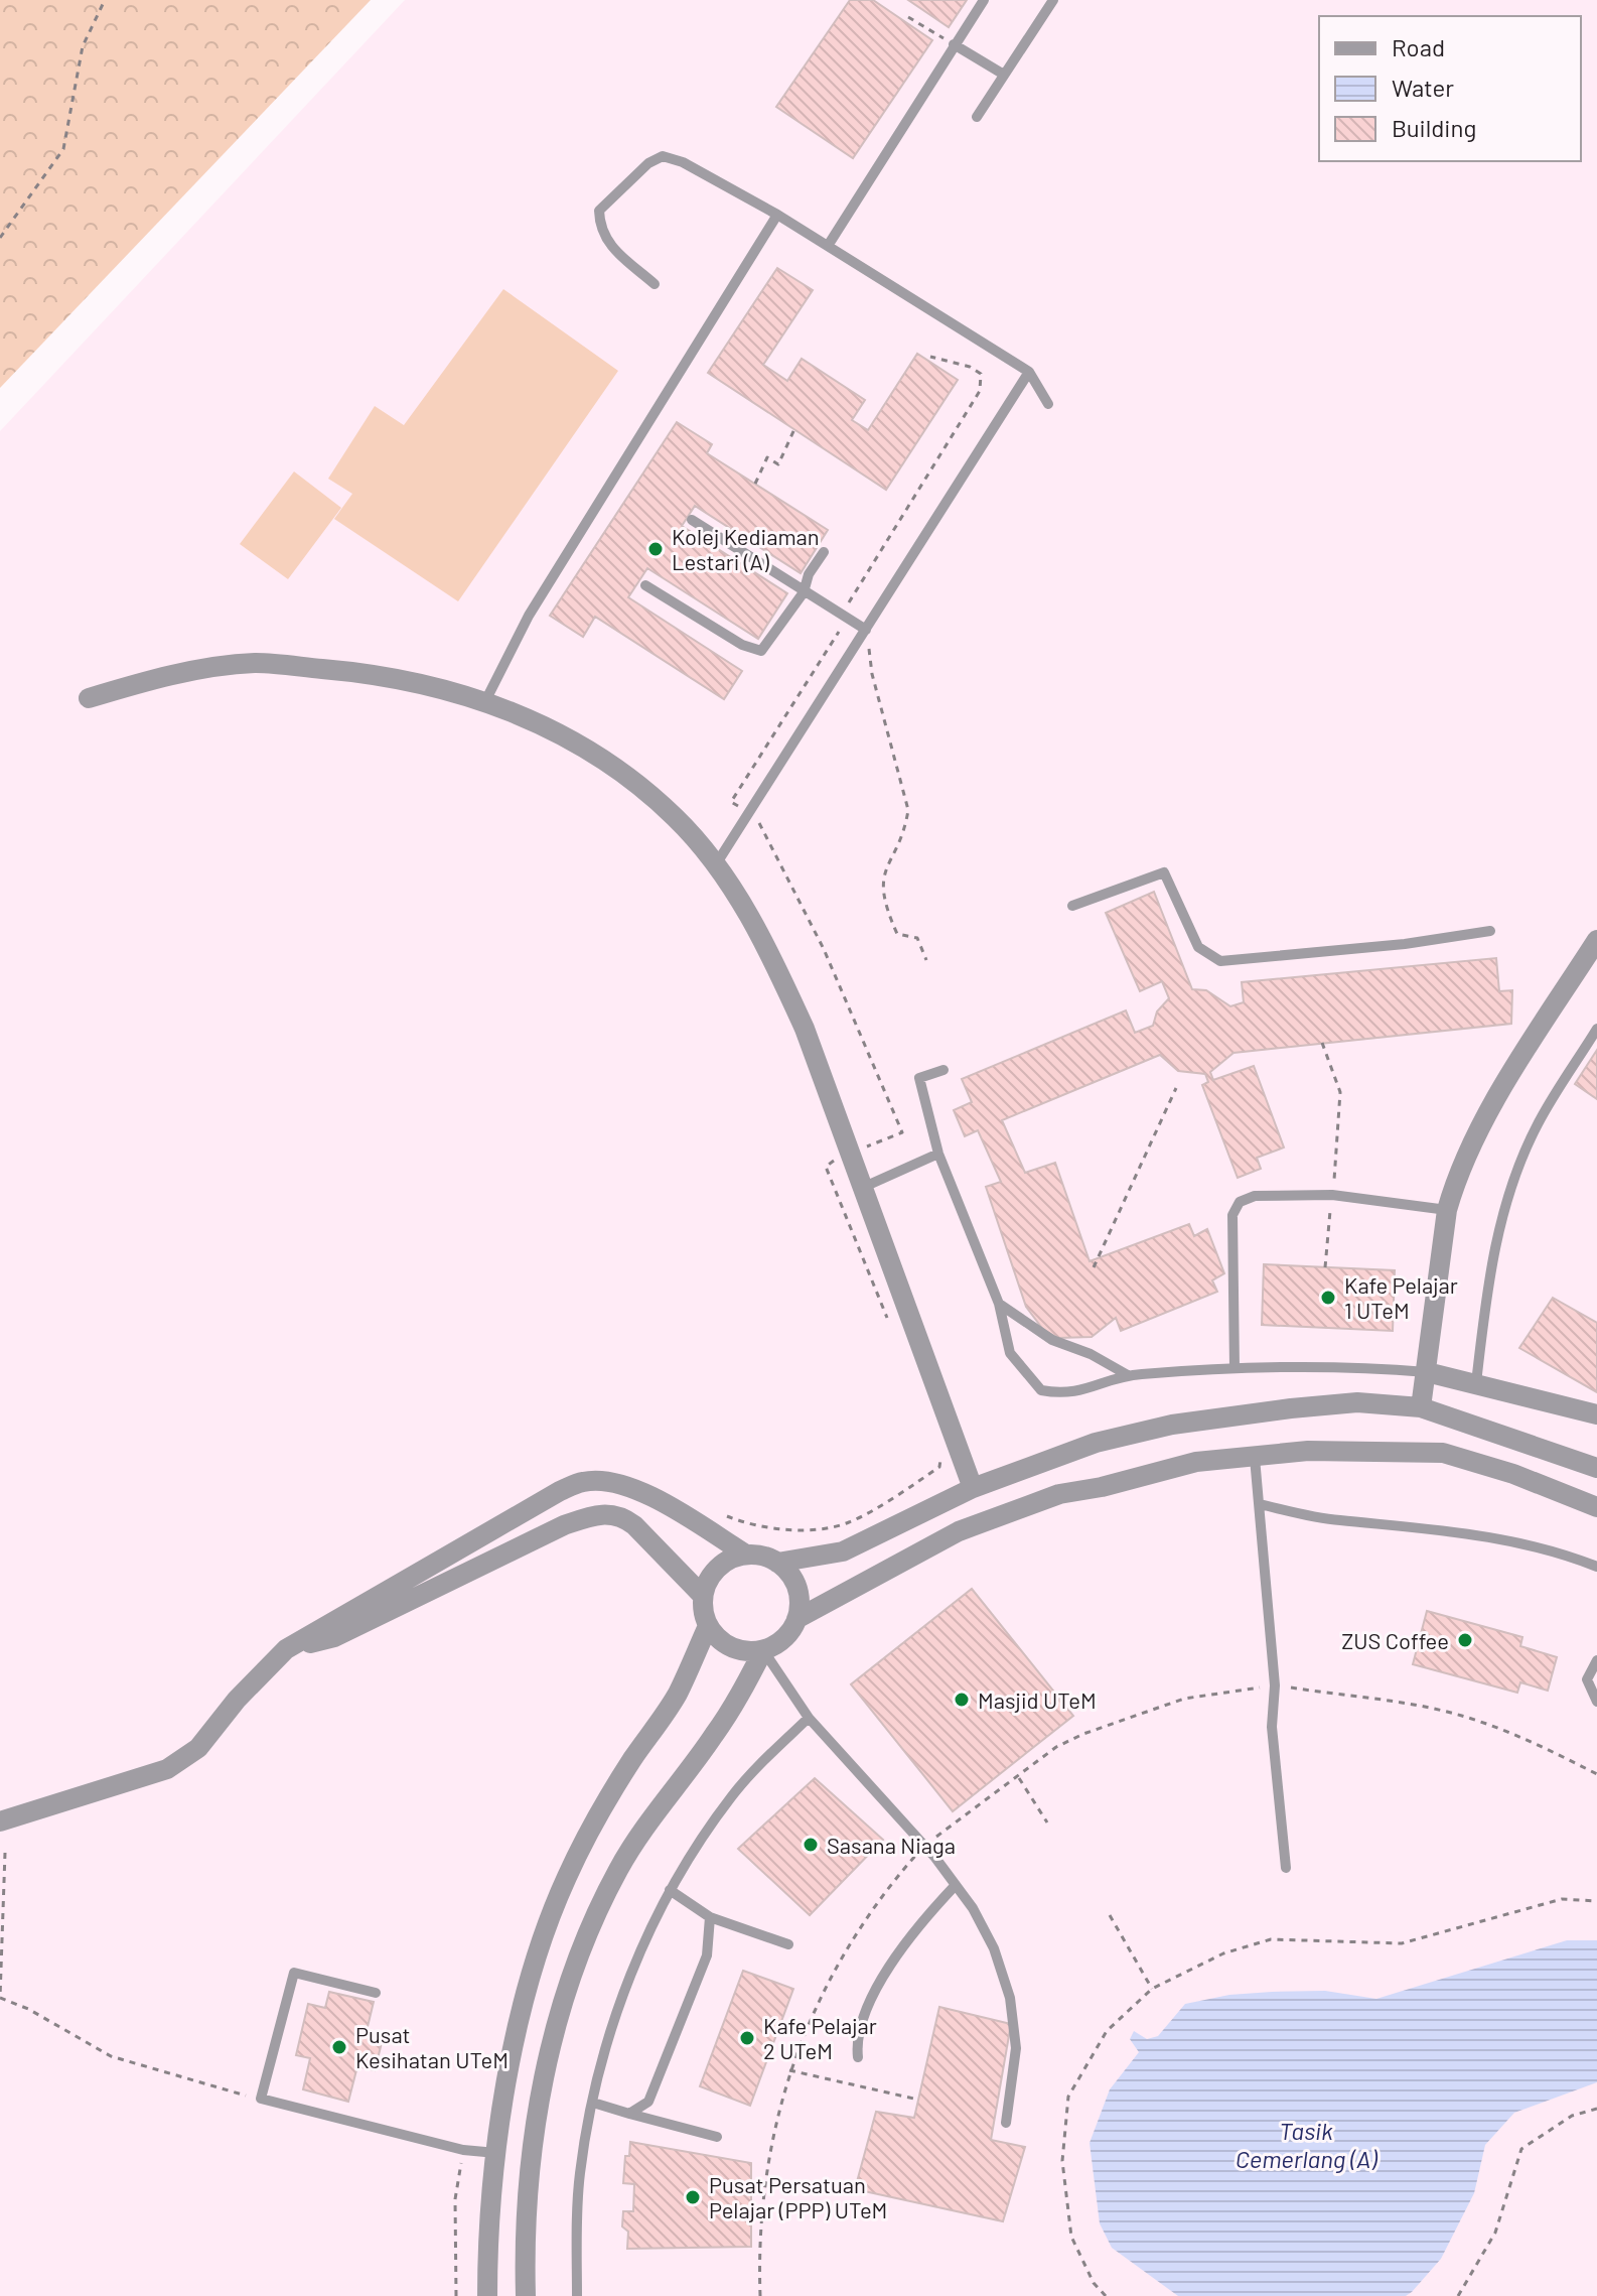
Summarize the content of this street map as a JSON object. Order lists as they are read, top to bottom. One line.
{"water":["Tasik Cemerlang (A)"],"places":["Kolej Kediaman Lestari (A)","Kafe Pelajar 1 UTeM","ZUS Coffee","Masjid UTeM","Sasana Niaga","Kafe Pelajar 2 UTeM","Pusat Kesihatan UTeM","Pusat Persatuan Pelajar (PPP) UTeM"],"legend":["Road","Water","Building"]}
